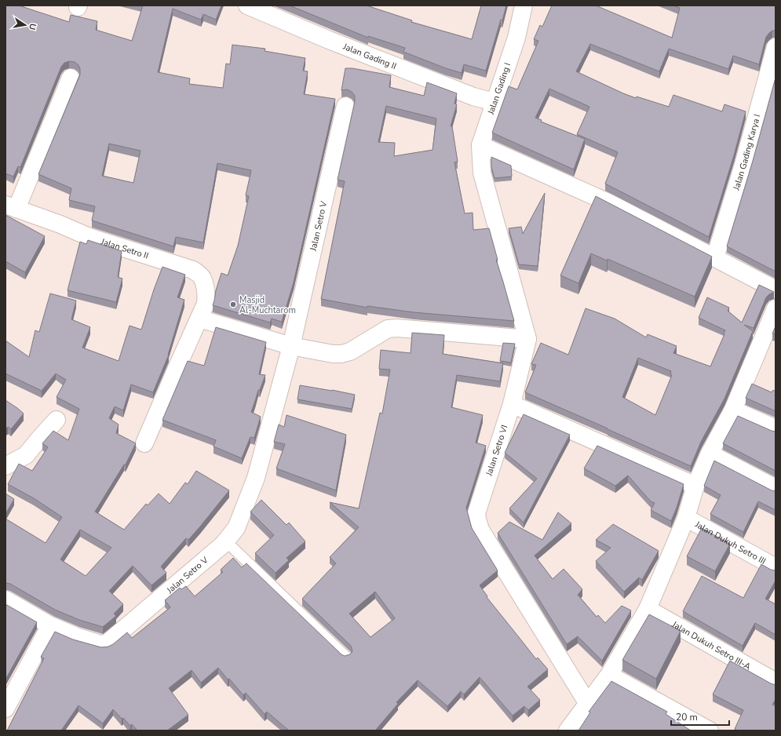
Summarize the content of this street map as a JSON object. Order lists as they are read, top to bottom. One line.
{"streets":{"street":["Jalan Gading II","Jalan Gading I","Jalan Gading Karya I","Jalan Setro V","Jalan Setro II","Jalan Setro VI","Jalan Dukuh Setro III","Jalan Dukuh Setro III-A"]},"crossings":[["Jalan Gading II","Jalan Gading I"],["Jalan Gading I","Jalan Setro VI"]],"places":["Masjid Al-Muchtarom"],"scale_bar":"20 m","north":"right"}
